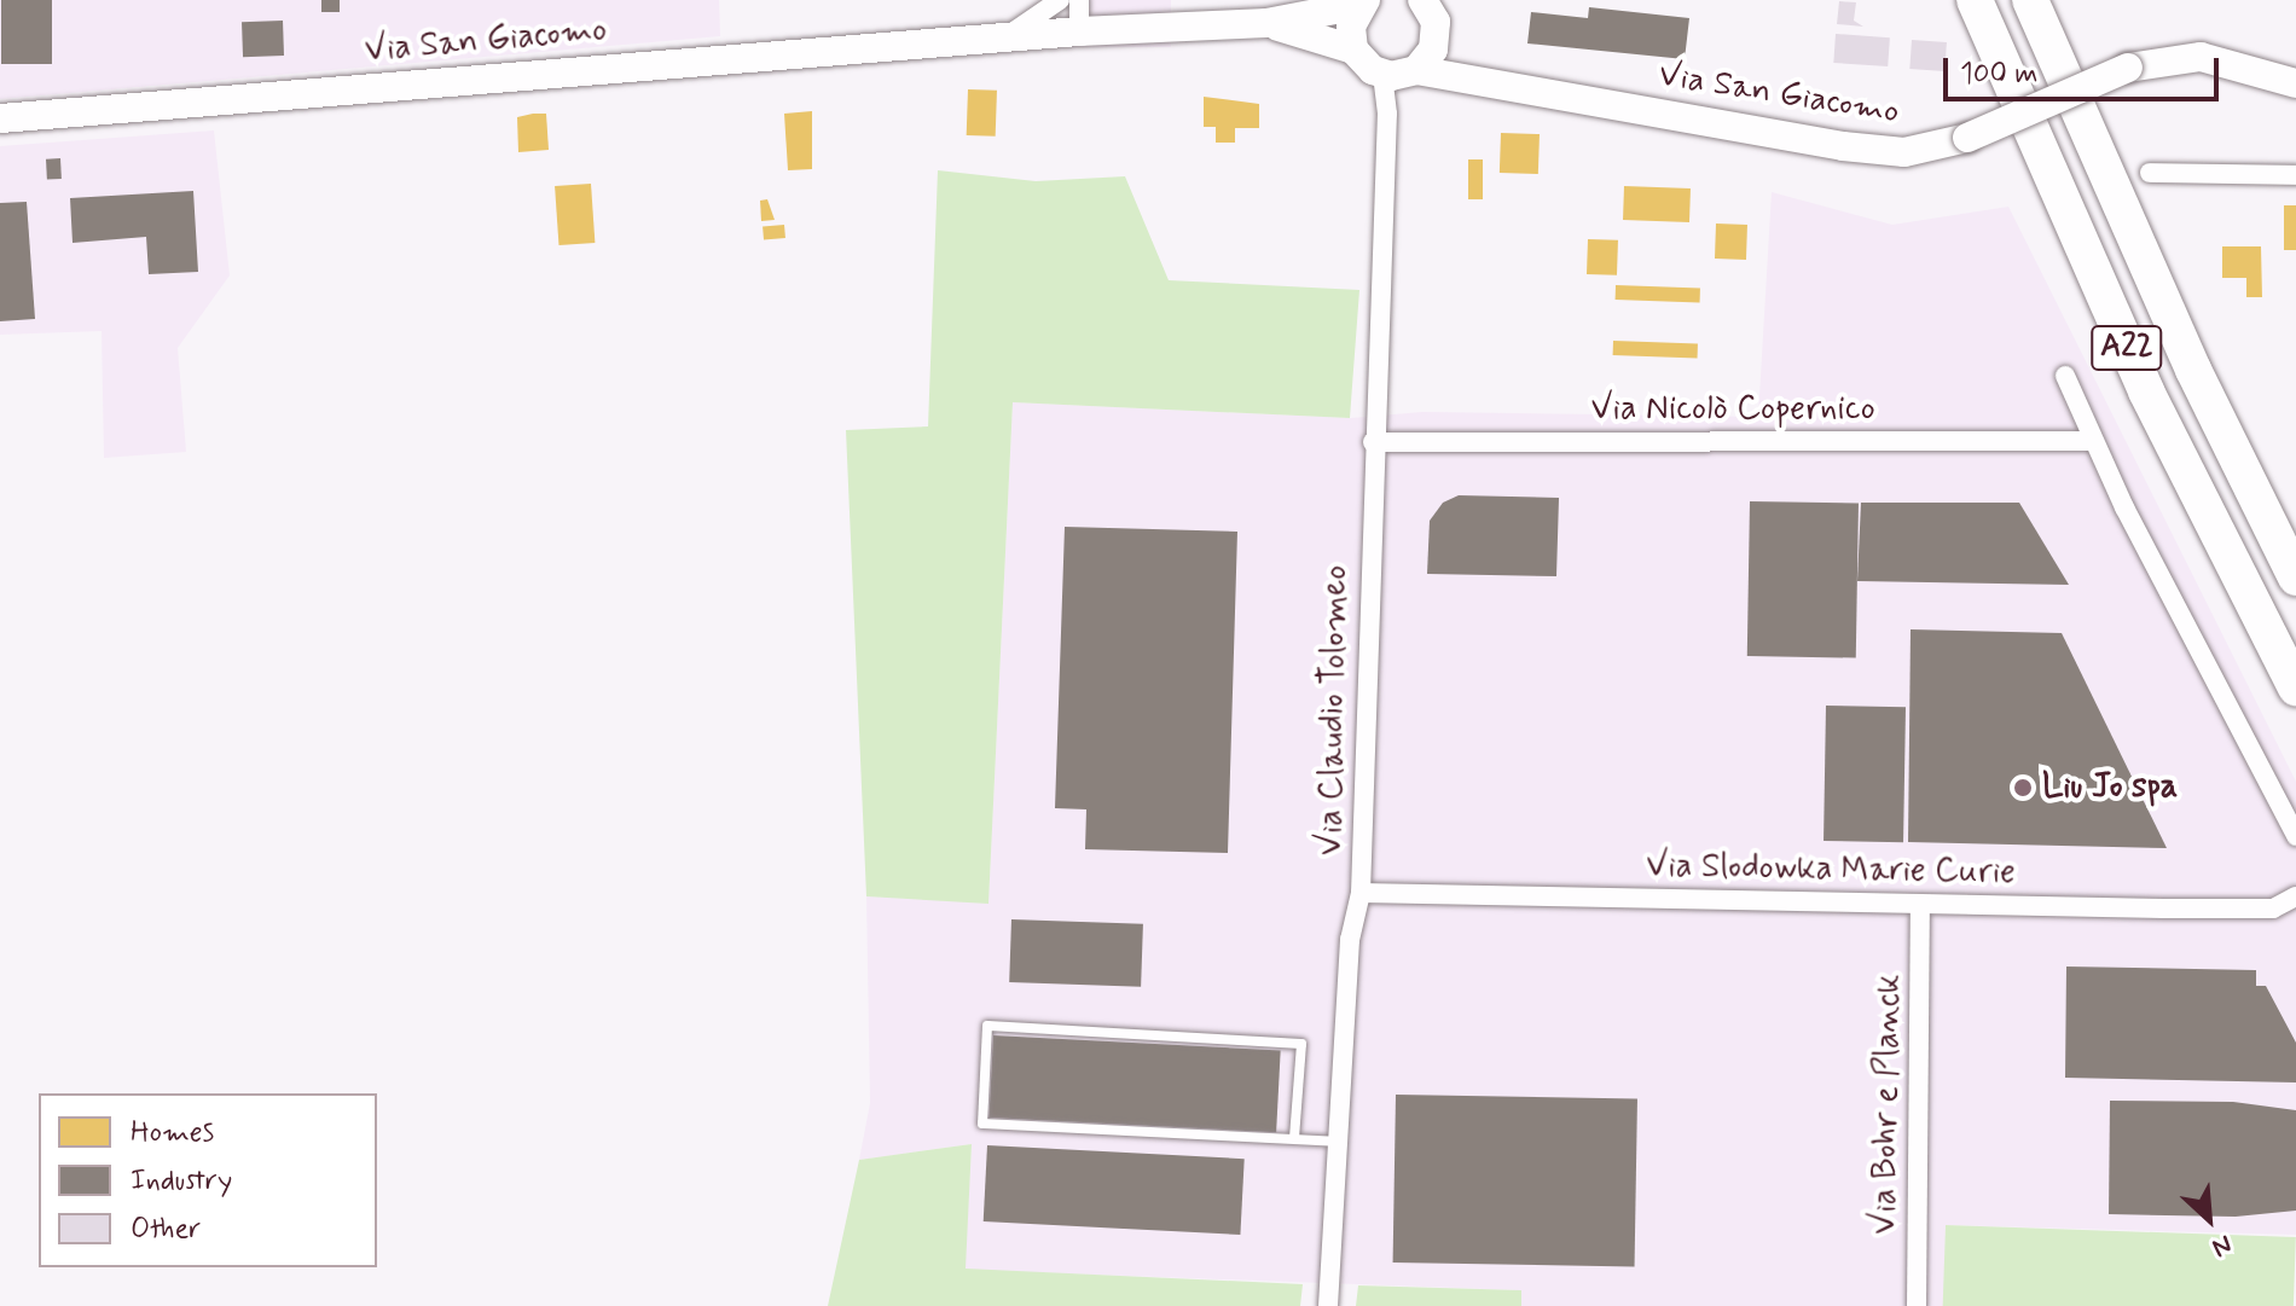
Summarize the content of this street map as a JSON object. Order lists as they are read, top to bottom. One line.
{"streets":{"highway":["A22"],"street":["Via San Giacomo","Via Nicolò Copernico","Via Claudio Tolomeo","Via Slodowka Marie Curie","Via Bohr e Planck"]},"crossings":[["Via San Giacomo","Via Claudio Tolomeo"],["Via Nicolò Copernico","Via Claudio Tolomeo"],["Via Claudio Tolomeo","Via Slodowka Marie Curie"],["Via Slodowka Marie Curie","Via Bohr e Planck"]],"places":["Liu Jo spa"],"legend":["Homes","Industry","Other"],"scale_bar":"100 m","north":"bottom right"}
